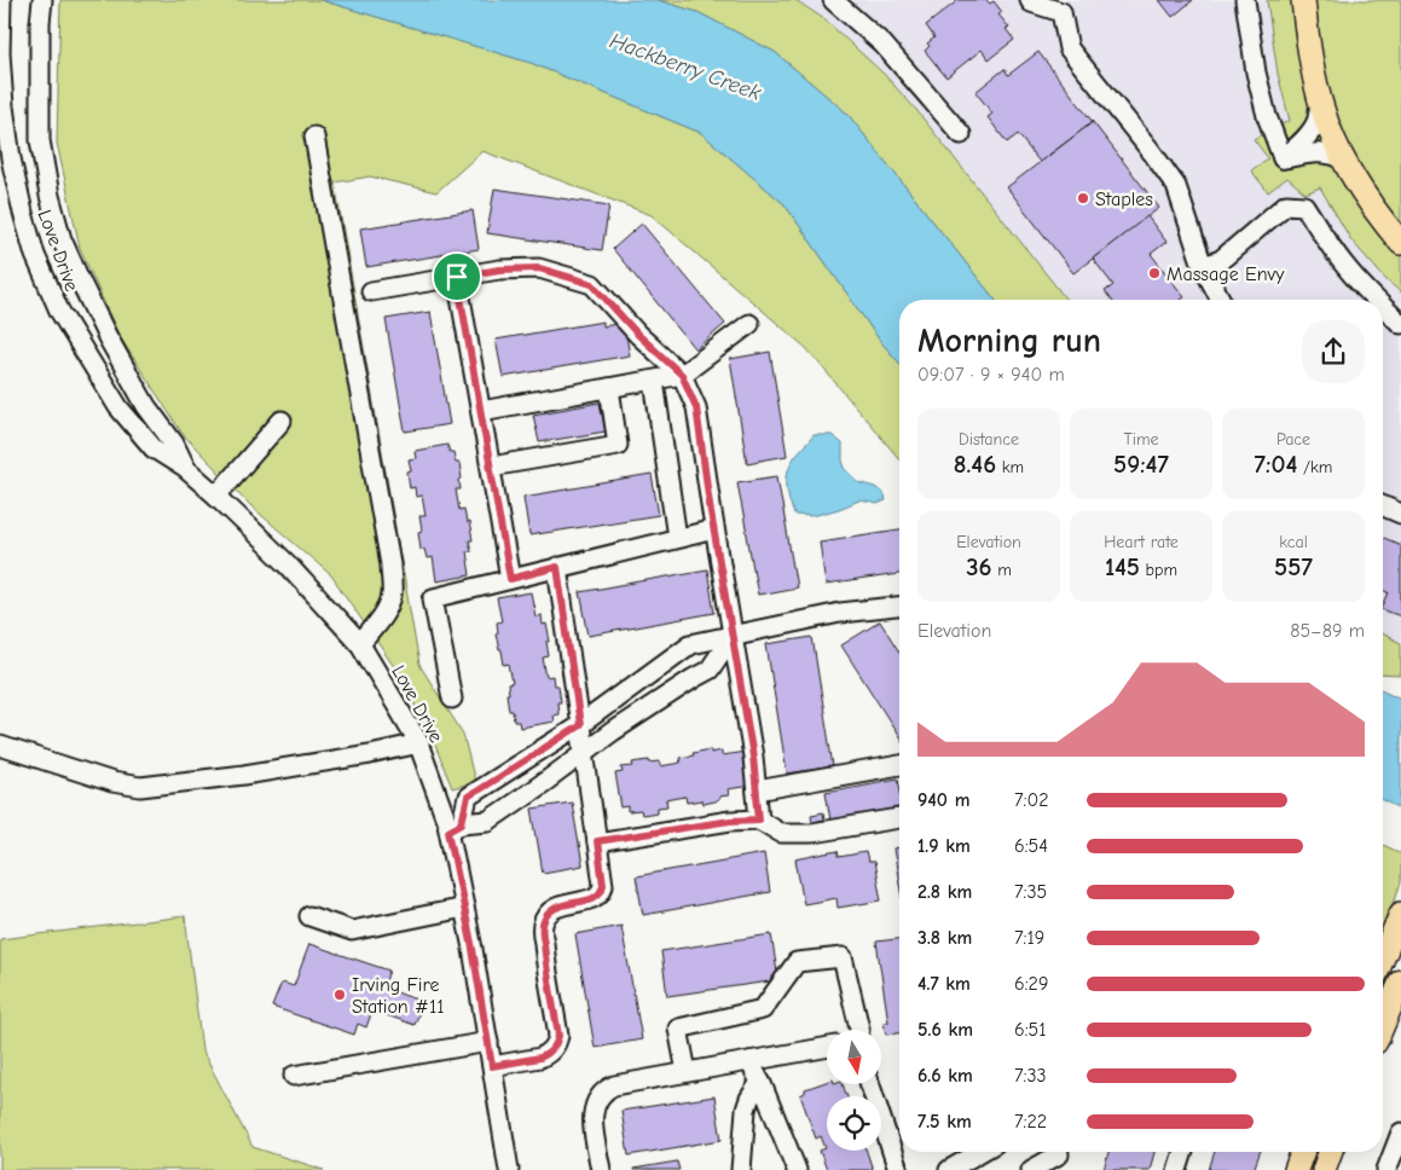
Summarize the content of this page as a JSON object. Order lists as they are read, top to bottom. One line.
{"streets":{"street":["Love Drive"]},"water":["Hackberry Creek"],"places":["Staples","Massage Envy","Irving Fire Station #11"],"north":"bottom","page":{"heading":["Morning run","09:07 · 9 × 940 m"],"stats":[["Distance","8.46 km"],["Time","59:47"],["Pace","7:04 /km"],["Elevation","36 m"],["Heart rate","145 bpm"],["kcal","557"]],"chart":["Elevation","85–89 m"],"list":[{"name":"940 m","note":"7:02"},{"name":"1.9 km","note":"6:54"},{"name":"2.8 km","note":"7:35"},{"name":"3.8 km","note":"7:19"},{"name":"4.7 km","note":"6:29"},{"name":"5.6 km","note":"6:51"},{"name":"6.6 km","note":"7:33"},{"name":"7.5 km","note":"7:22"}]}}
